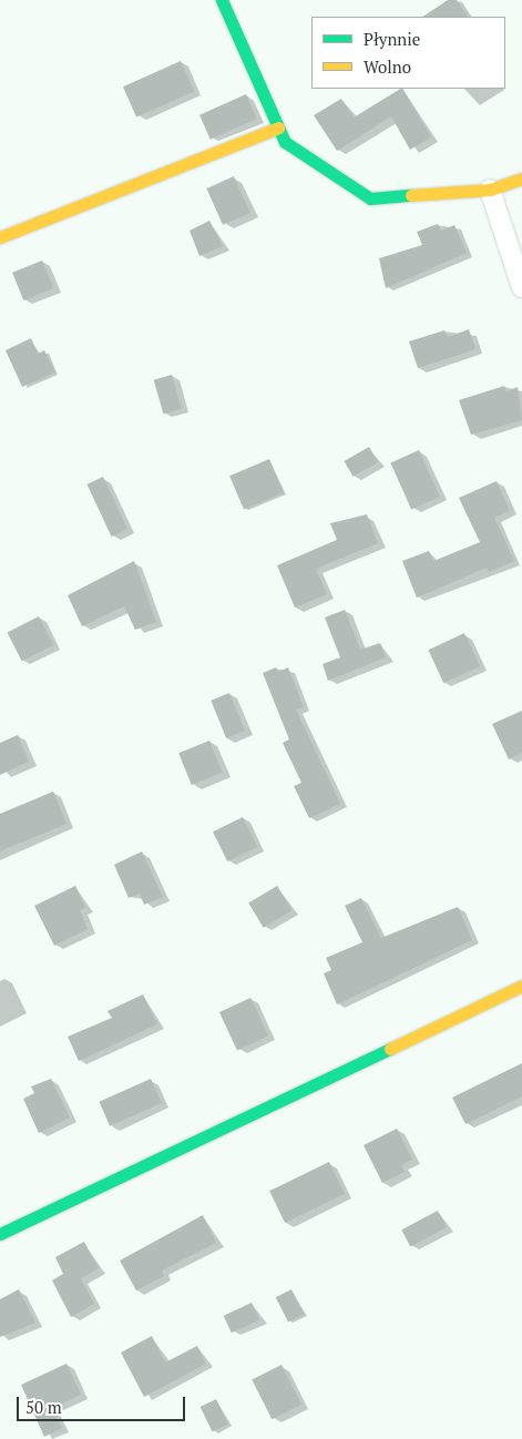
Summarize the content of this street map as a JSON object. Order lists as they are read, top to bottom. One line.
{"legend":["Płynnie","Wolno"],"scale_bar":"50 m"}
